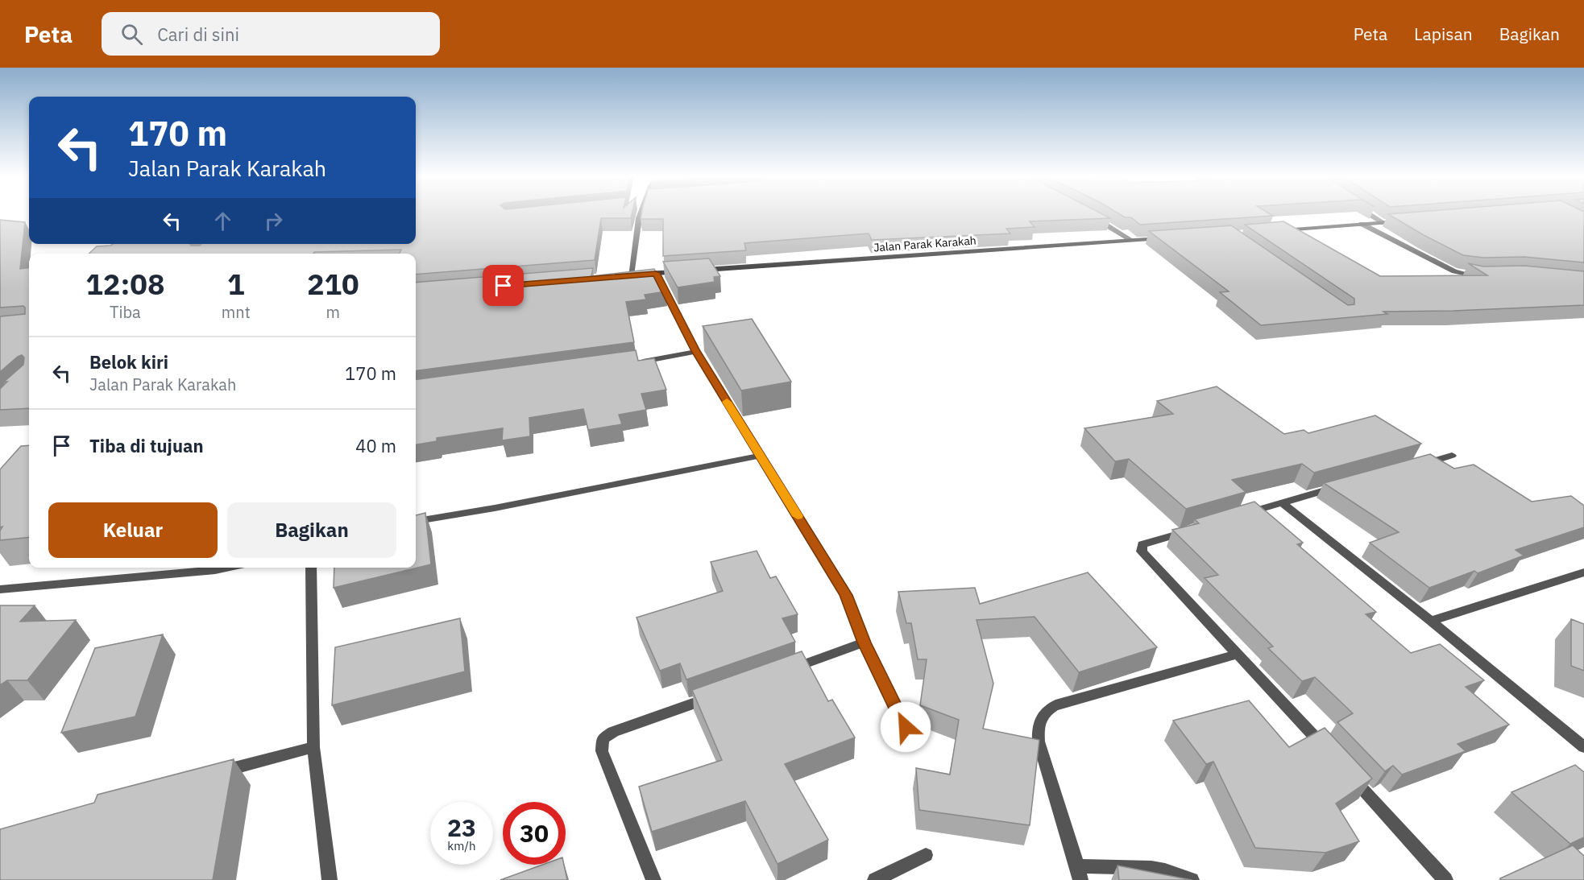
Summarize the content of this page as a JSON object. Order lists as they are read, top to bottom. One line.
{"streets":{"street":["Jalan Parak Karakah"]},"page":{"header":"Peta","search":"Cari di sini","nav":["Peta","Lapisan","Bagikan"],"turn":["170 m","Jalan Parak Karakah"],"eta":["12:08","Tiba","1","mnt","210","m"],"list":[{"name":"Belok kiri","note":"Jalan Parak Karakah","value":"170 m"},{"name":"Tiba di tujuan","value":"40 m"}],"buttons":["Keluar","Bagikan"],"speed":"23 km/h","limit":"30"}}
